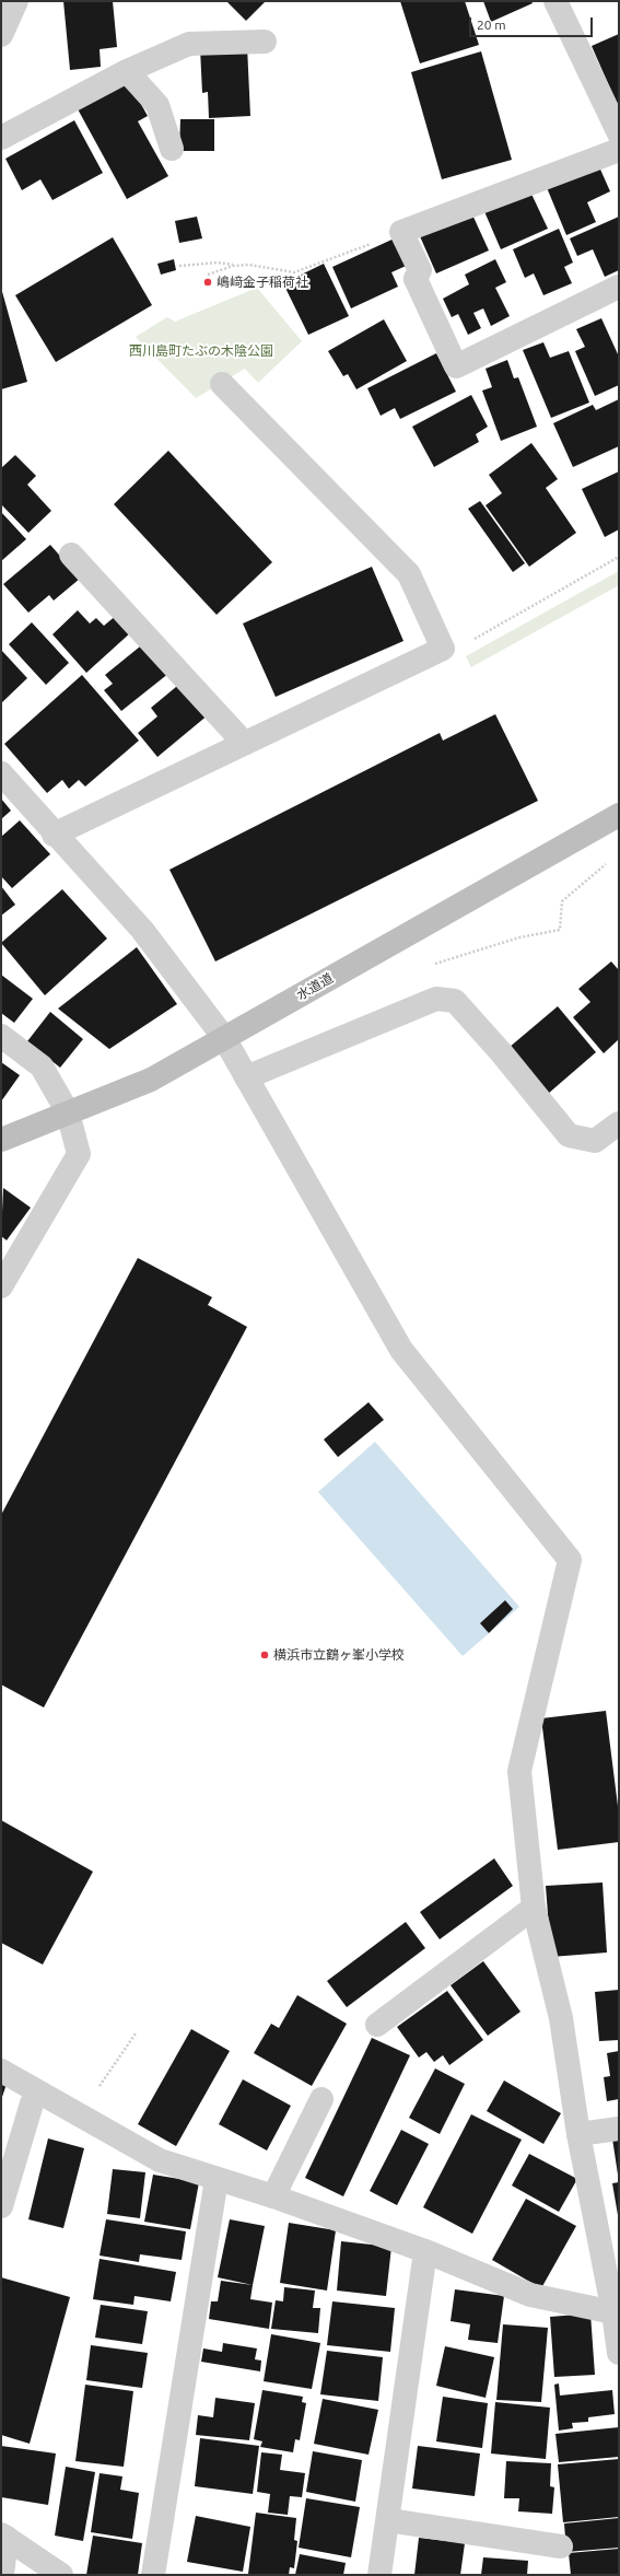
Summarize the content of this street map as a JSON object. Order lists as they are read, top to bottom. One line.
{"streets":{"street":["水道道"]},"parks":["西川島町たぶの木陰公園"],"places":["嶋﨑金子稲荷社","横浜市立鶴ヶ峯小学校"],"scale_bar":"20 m"}
